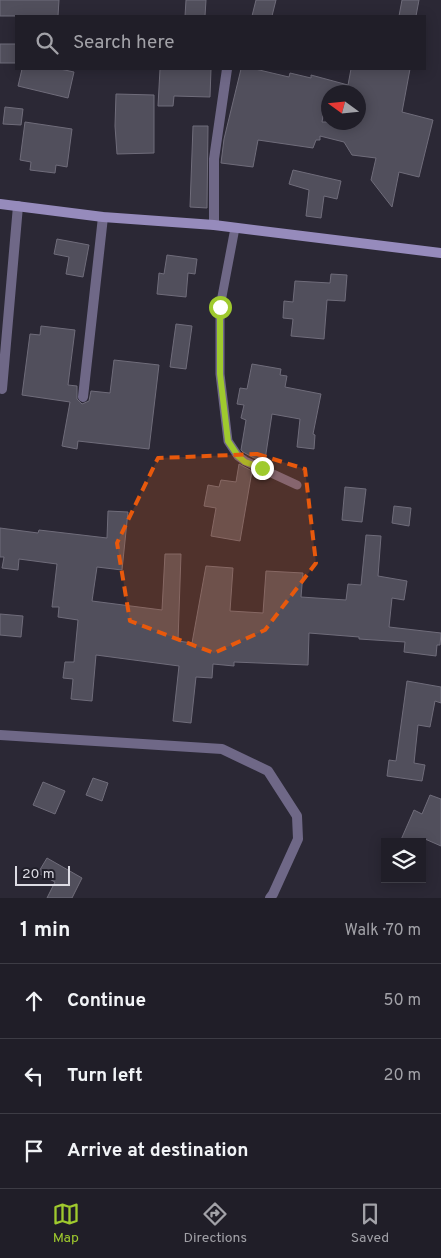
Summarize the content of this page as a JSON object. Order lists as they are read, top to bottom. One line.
{"scale_bar":"20 m","north":"left","page":{"search":"Search here","scale":"20 m","heading":["1 min","Walk · 70 m"],"list":[["Continue","50 m"],["Turn left","20 m"],"Arrive at destination"],"nav":["Map","Directions","Saved"]}}
